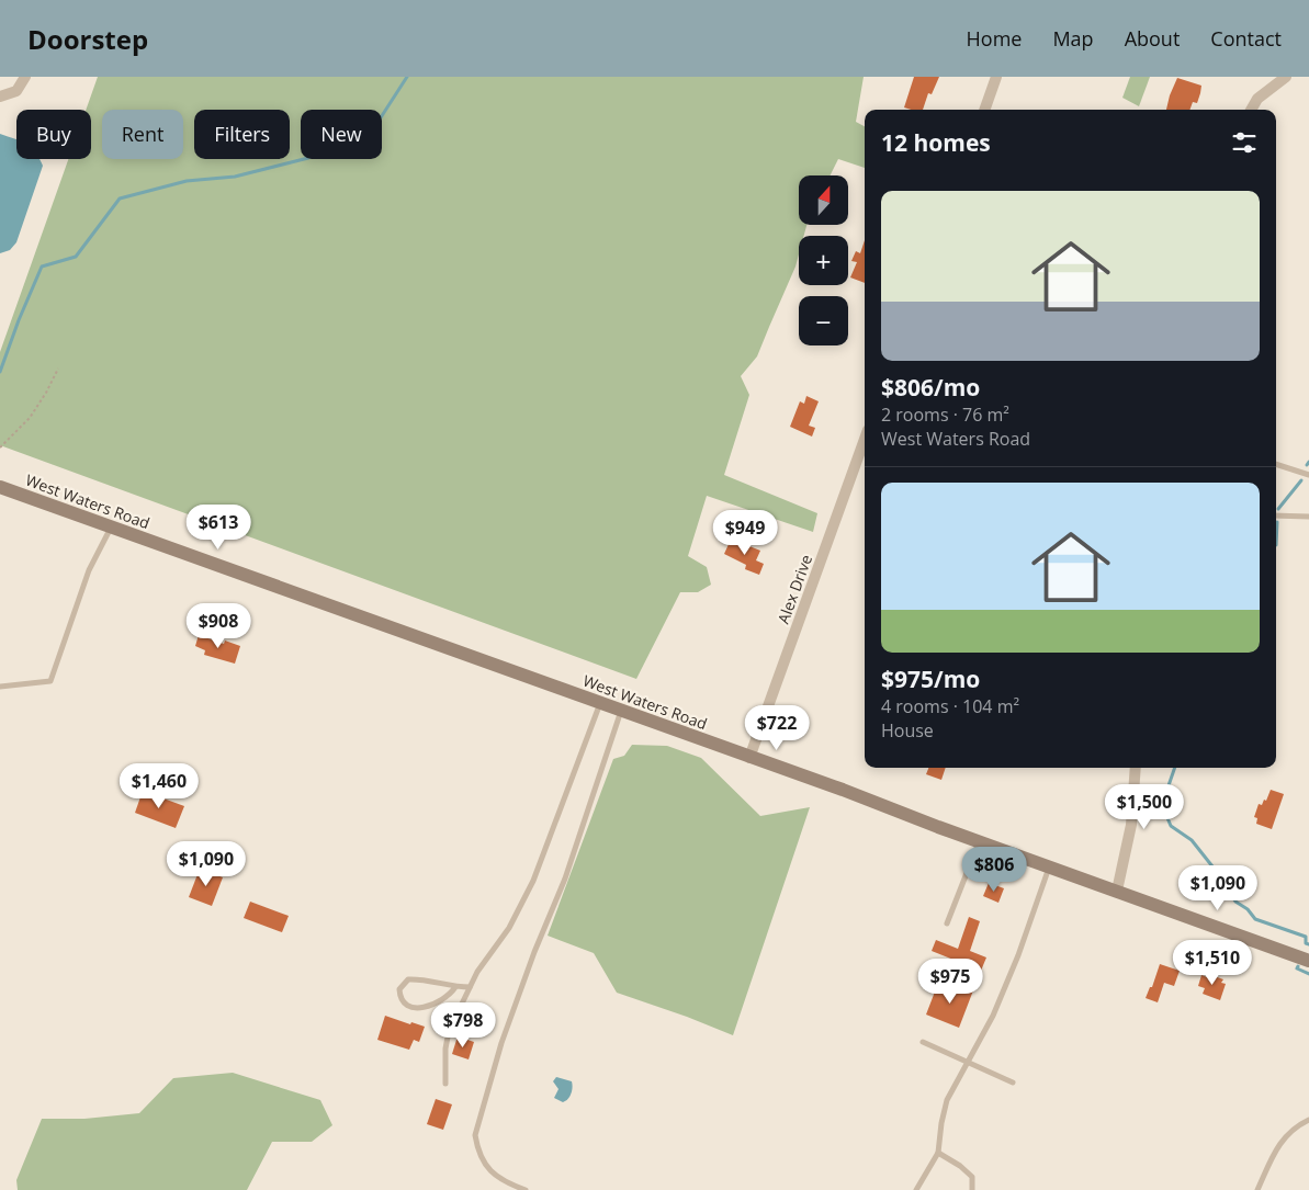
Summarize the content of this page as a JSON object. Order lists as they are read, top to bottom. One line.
{"streets":{"street":["West Waters Road","Alex Drive"]},"crossings":[["West Waters Road","Alex Drive"]],"north":"top","page":{"header":"Doorstep","nav":["Home","Map","About","Contact"],"chip":["Buy","Rent","Filters","New"],"heading":"12 homes","map_buttons":["+","−"],"list":[{"name":"$806/mo","note":"2 rooms · 76 m² · West Waters Road"},{"name":"$975/mo","note":"4 rooms · 104 m² · House"}],"price":["$613","$949","$908","$722","$1,460","$1,500","$1,090","$806","$1,090","$1,510","$975","$798"]}}
